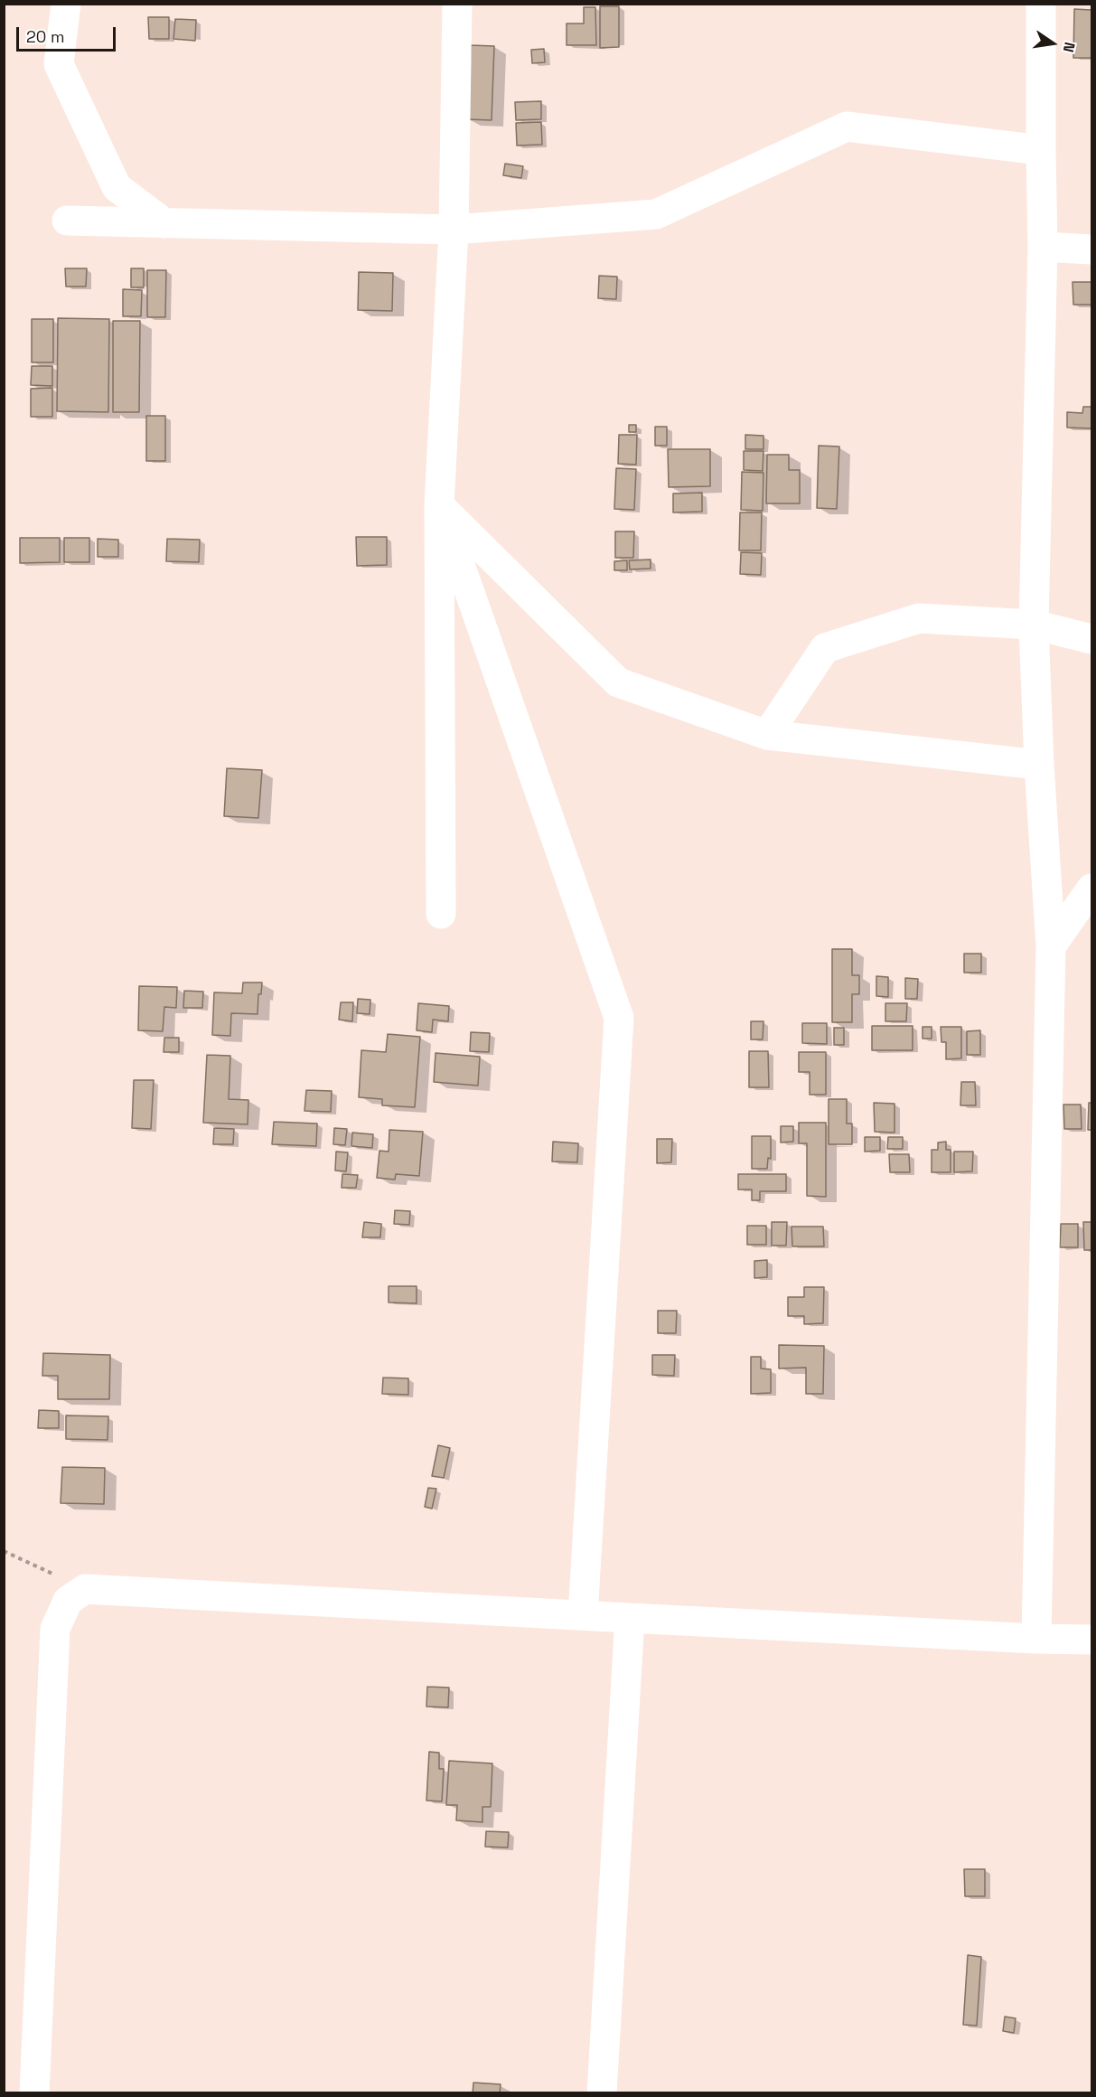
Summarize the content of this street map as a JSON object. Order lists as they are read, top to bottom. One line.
{"scale_bar":"20 m","north":"right"}
